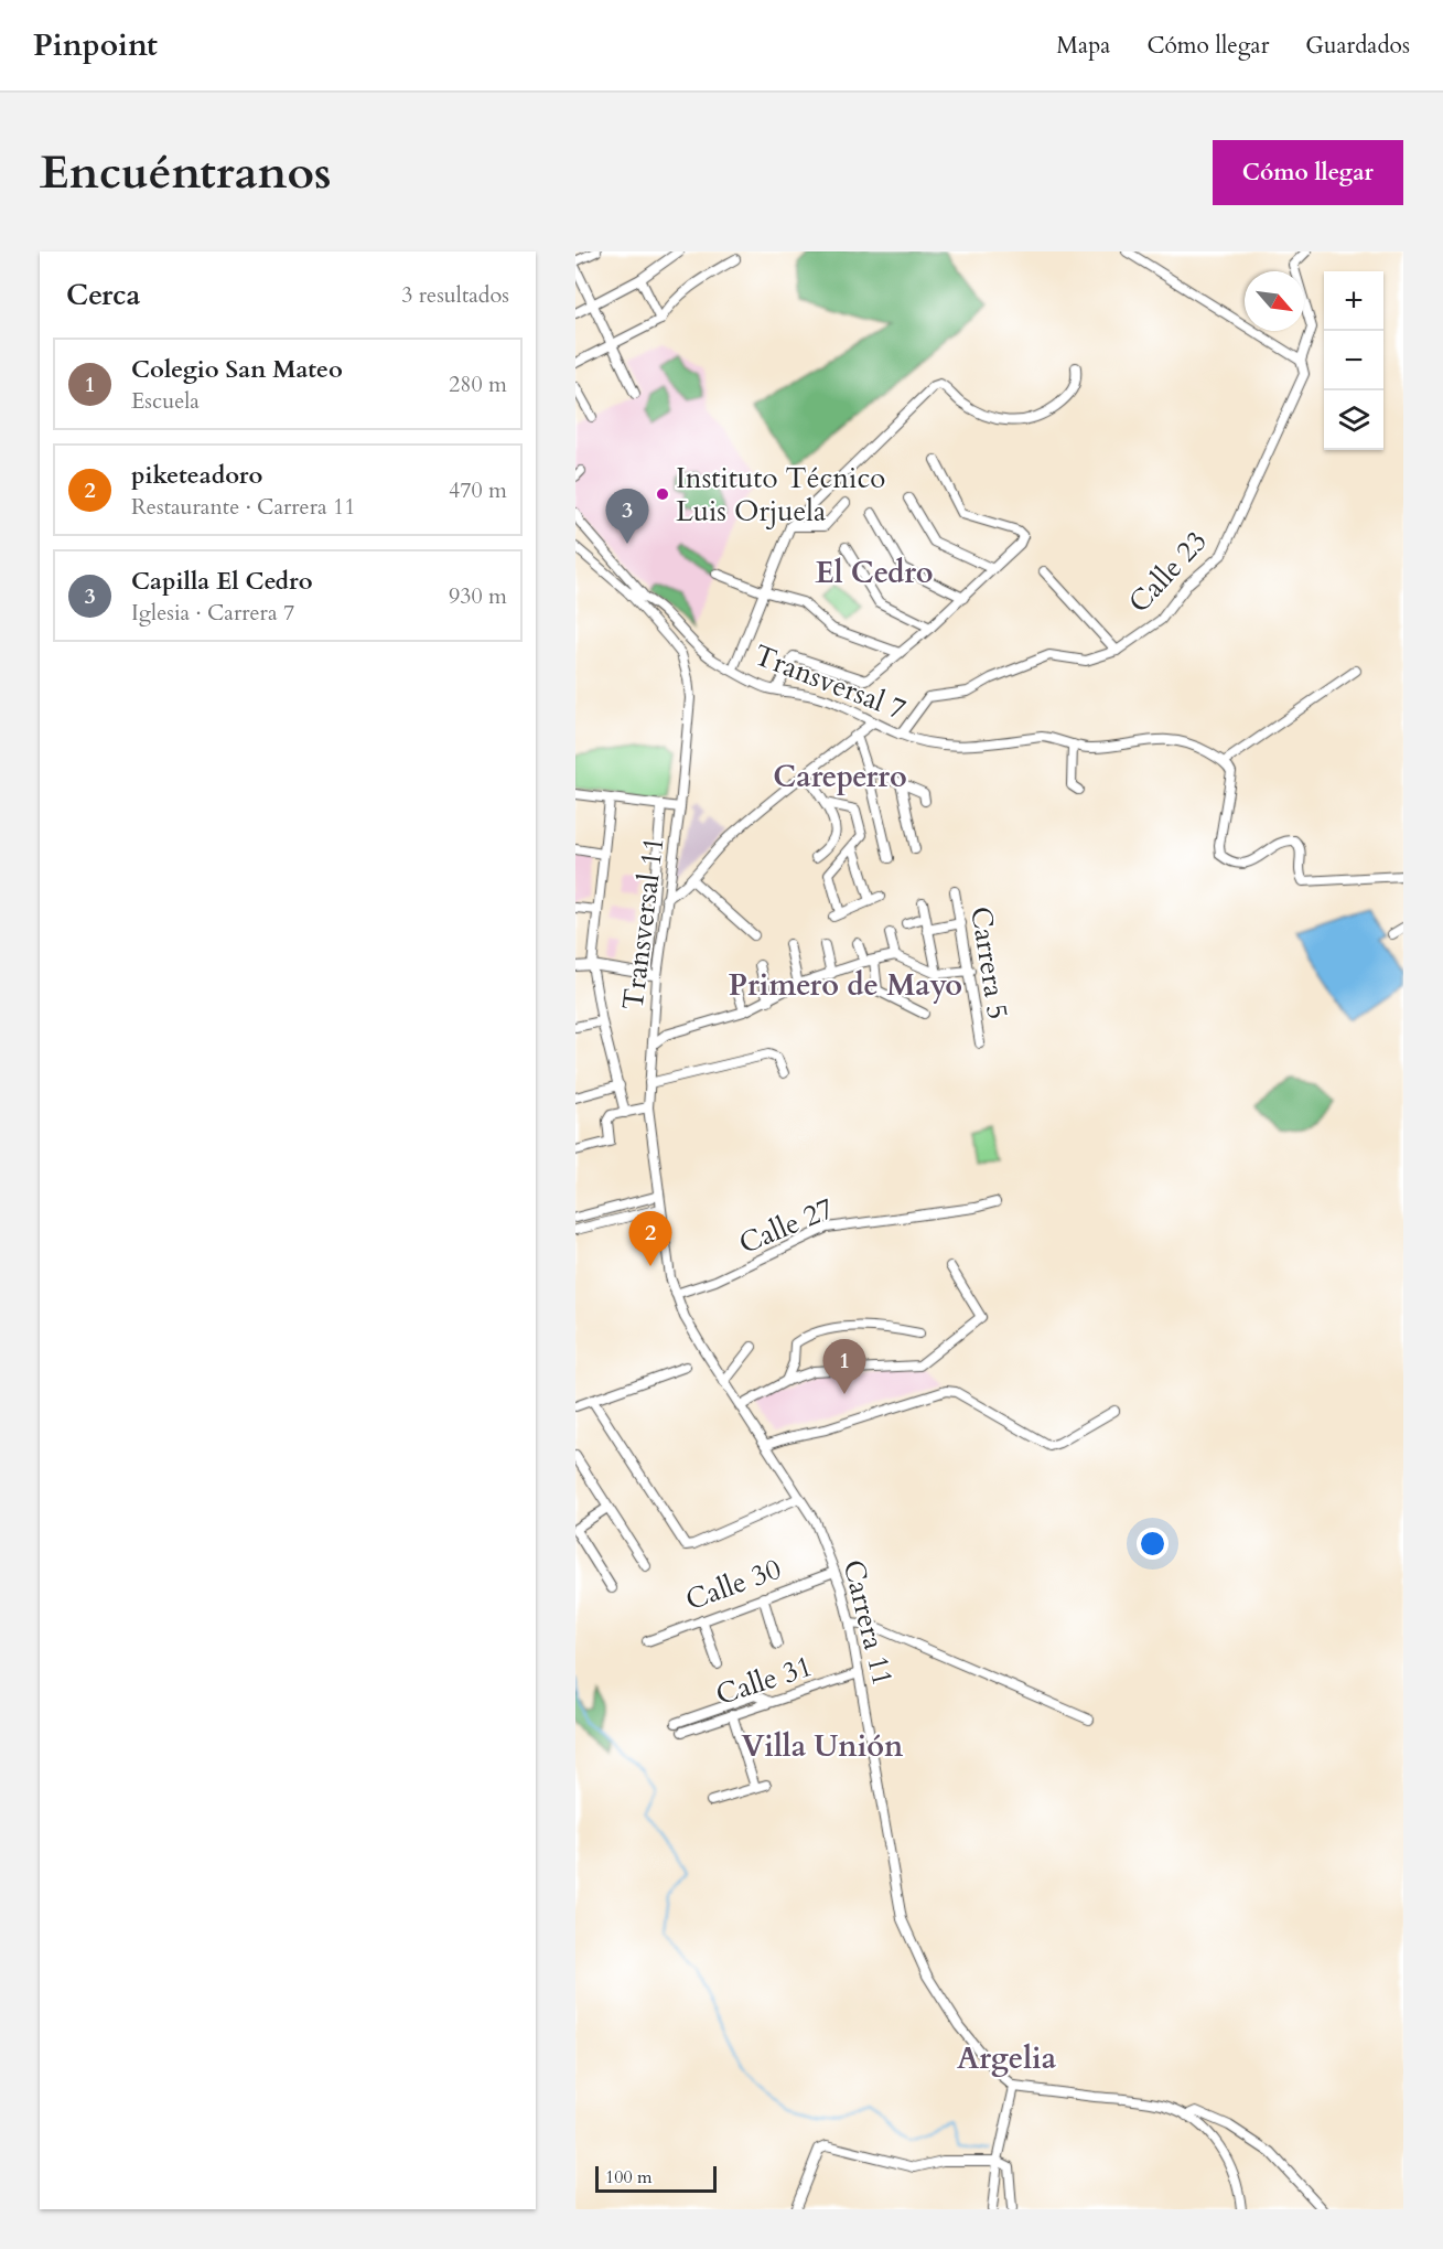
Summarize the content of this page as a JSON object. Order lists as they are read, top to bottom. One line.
{"streets":{"street":["Calle 23","Transversal 7","Transversal 11","Carrera 5","Calle 27","Calle 30","Carrera 11","Calle 31"]},"crossings":[["Calle 23","Transversal 7"],["Transversal 11","Carrera 11"],["Calle 27","Carrera 11"],["Calle 30","Carrera 11"],["Carrera 11","Calle 31"]],"districts":["El Cedro","Careperro","Primero de Mayo","Villa Unión","Argelia"],"places":["Instituto Técnico Luis Orjuela"],"scale_bar":"100 m","north":"bottom right","page":{"header":"Pinpoint","nav":["Mapa","Cómo llegar","Guardados"],"buttons":"Cómo llegar","title":"Encuéntranos","heading":["Cerca","3 resultados"],"map_buttons":["+","−"],"list":[{"mark":"1","name":"Colegio San Mateo","note":"Escuela","value":"280 m"},{"mark":"2","name":"piketeadoro","note":"Restaurante · Carrera 11","value":"470 m"},{"mark":"3","name":"Capilla El Cedro","note":"Iglesia · Carrera 7","value":"930 m"}],"pins":["3","2","1"],"scale":"100 m"}}
